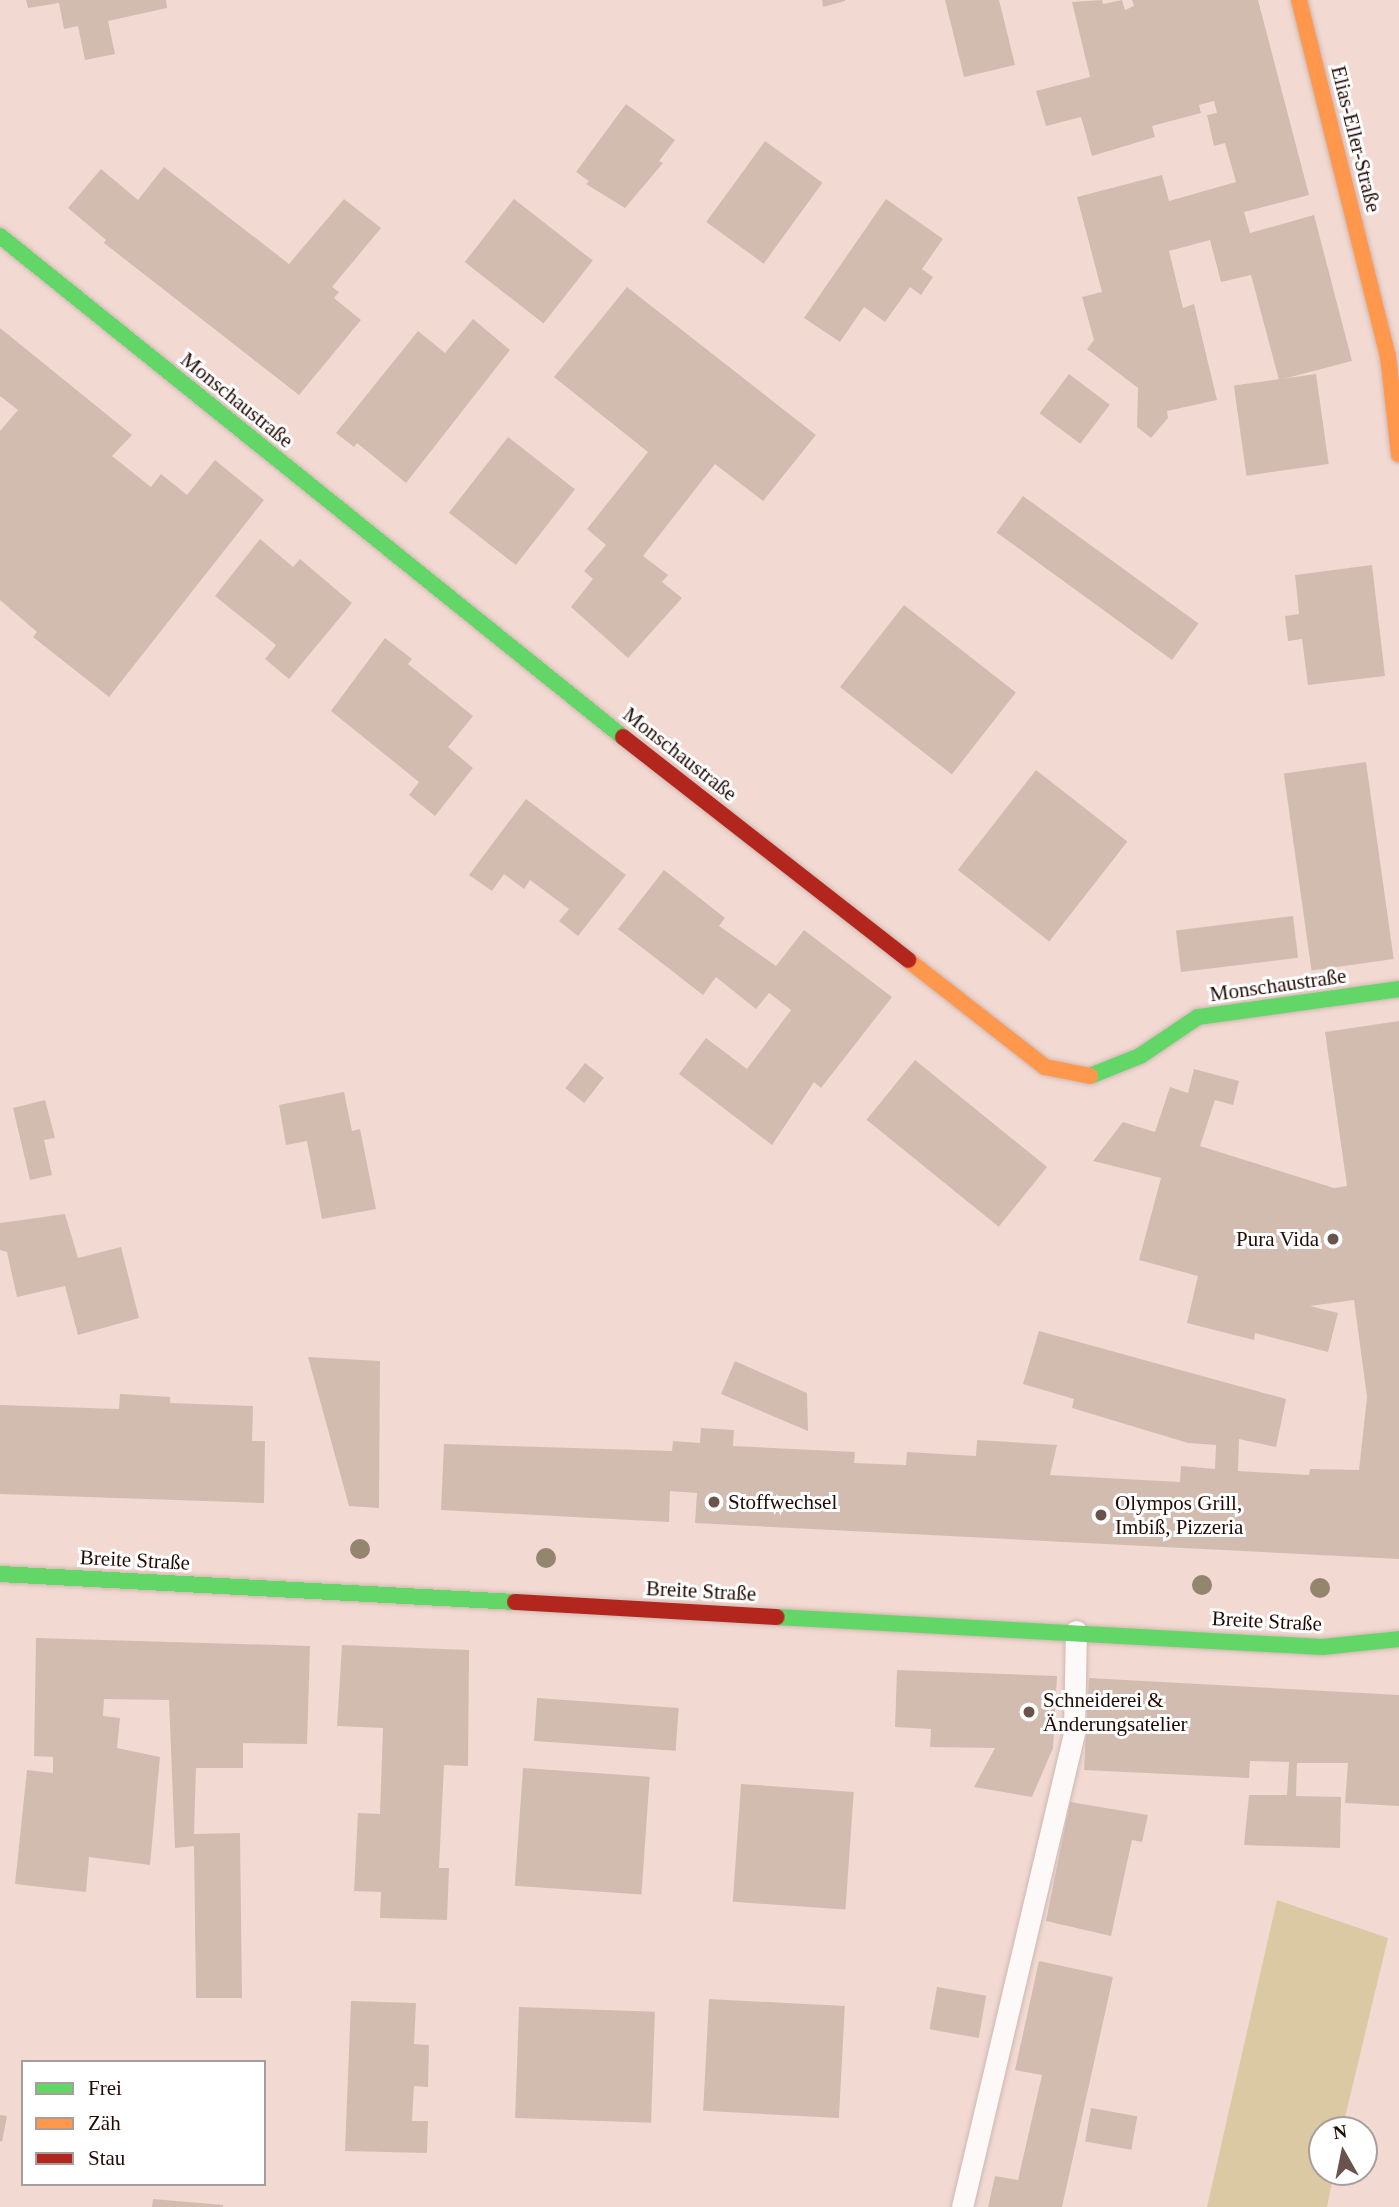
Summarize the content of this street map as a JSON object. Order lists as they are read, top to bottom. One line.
{"streets":{"street":["Elias-Eller-Straße","Monschaustraße","Breite Straße"]},"places":["Pura Vida","Stoffwechsel","Olympos Grill, Imbiß, Pizzeria","Schneiderei & Änderungsatelier"],"legend":["Frei","Zäh","Stau"],"north":"top"}
